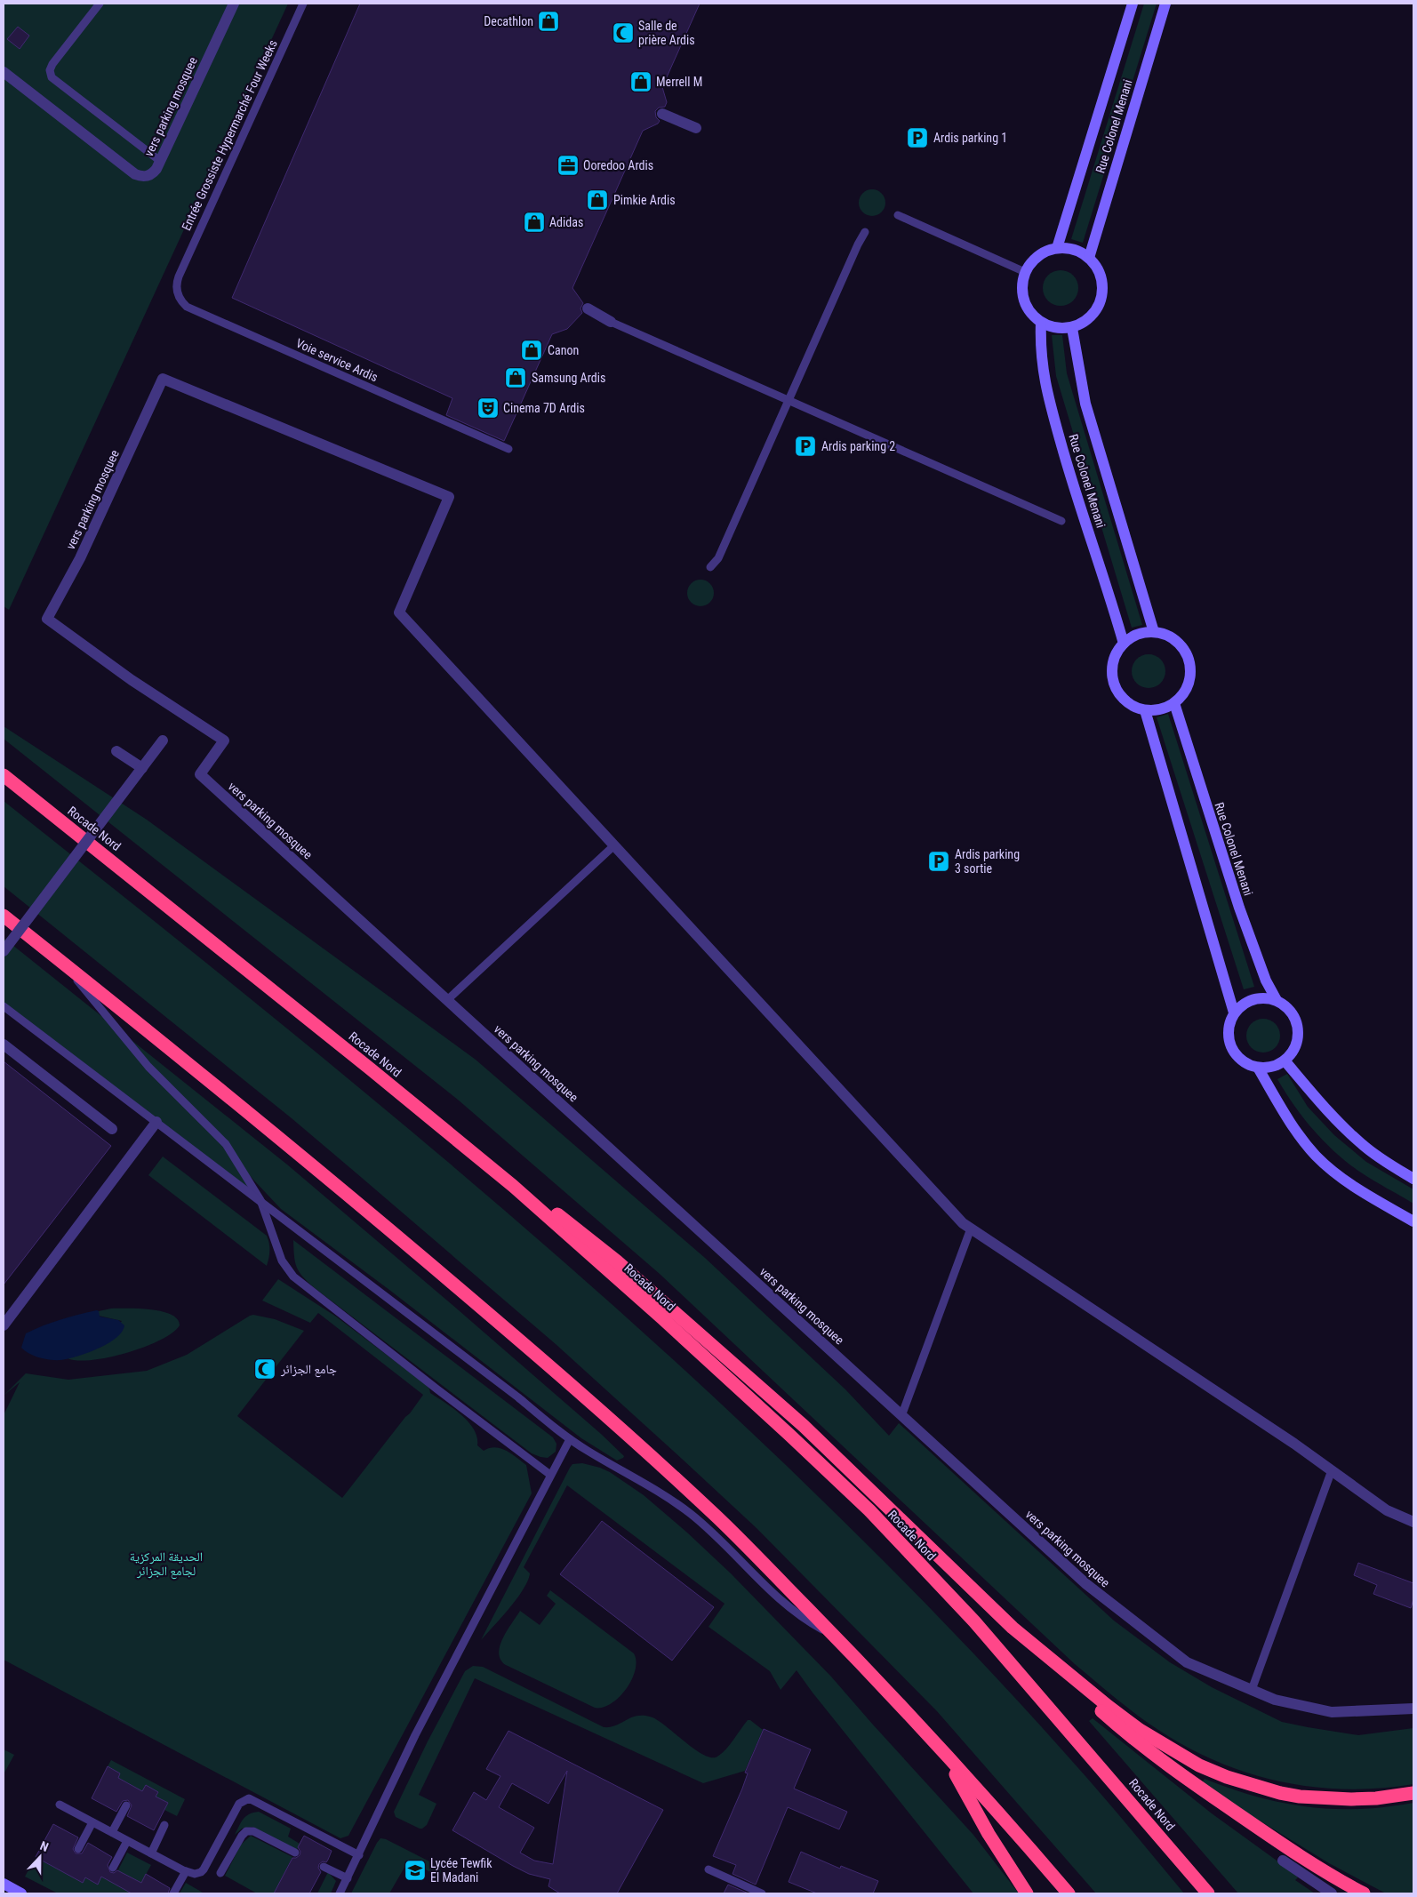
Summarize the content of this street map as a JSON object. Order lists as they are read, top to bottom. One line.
{"streets":{"highway":["Rocade Nord"],"street":["vers parking mosquee","Rue Colonel Menani"],"lane":["Entrée Grossiste Hypermarché Four Weeks","Voie service Ardis"]},"crossings":[["Entrée Grossiste Hypermarché Four Weeks","Voie service Ardis"]],"parks":["الحديقة المركزية لجامع الجزائر"],"places":{"shop":["Decathlon","Merrell M","Pimkie Ardis","Adidas","Canon","Samsung Ardis"],"mosque":["Salle de prière Ardis","جامع الجزائر"],"parking":["Ardis parking 1","Ardis parking 2","Ardis parking 3 sortie"],"office":["Ooredoo Ardis"],"theatre":["Cinema 7D Ardis"],"school or university":["Lycée Tewfik El Madani"]},"north":"top"}
